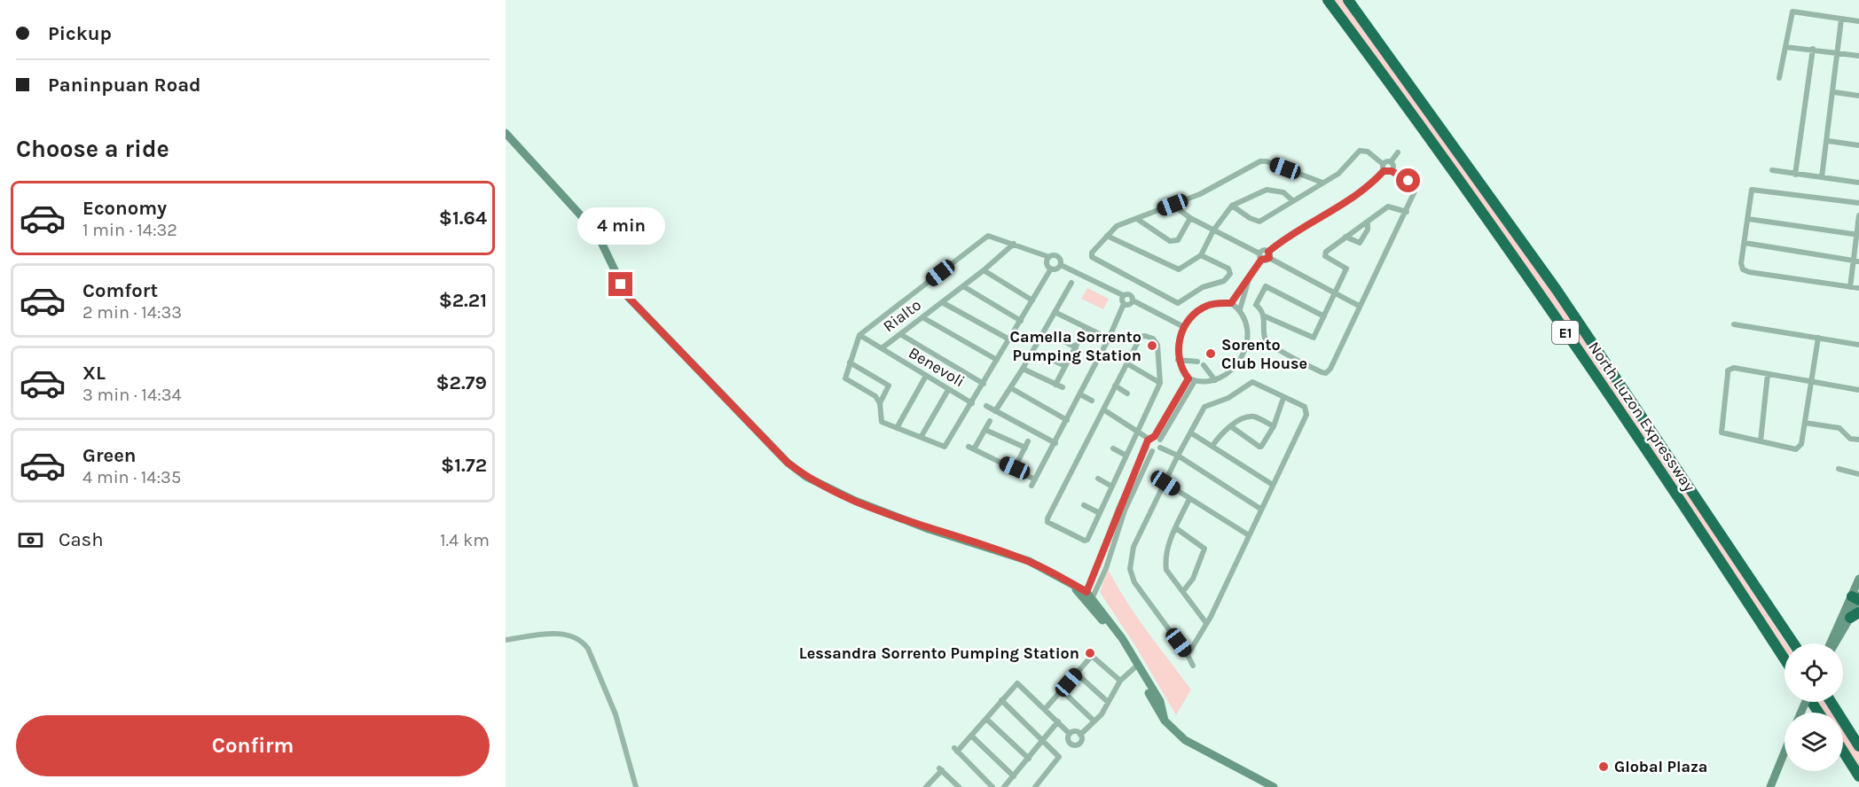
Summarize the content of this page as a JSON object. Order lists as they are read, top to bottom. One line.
{"streets":{"highway":["E1","North Luzon Expressway"],"street":["Rialto","Benevoli"]},"crossings":[["Rialto","Benevoli"]],"places":["Camella Sorrento Pumping Station","Sorento Club House","Lessandra Sorrento Pumping Station","Global Plaza"],"page":{"banner":["Pickup","Paninpuan Road"],"heading":"Choose a ride","list":[{"name":"Economy","note":"1 min · 14:32","value":"$1.64"},{"name":"Comfort","note":"2 min · 14:33","value":"$2.21"},{"name":"XL","note":"3 min · 14:34","value":"$2.79"},{"name":"Green","note":"4 min · 14:35","value":"$1.72"}],"bubble":"4 min","pay":["Cash","1.4 km"],"buttons":"Confirm"}}
